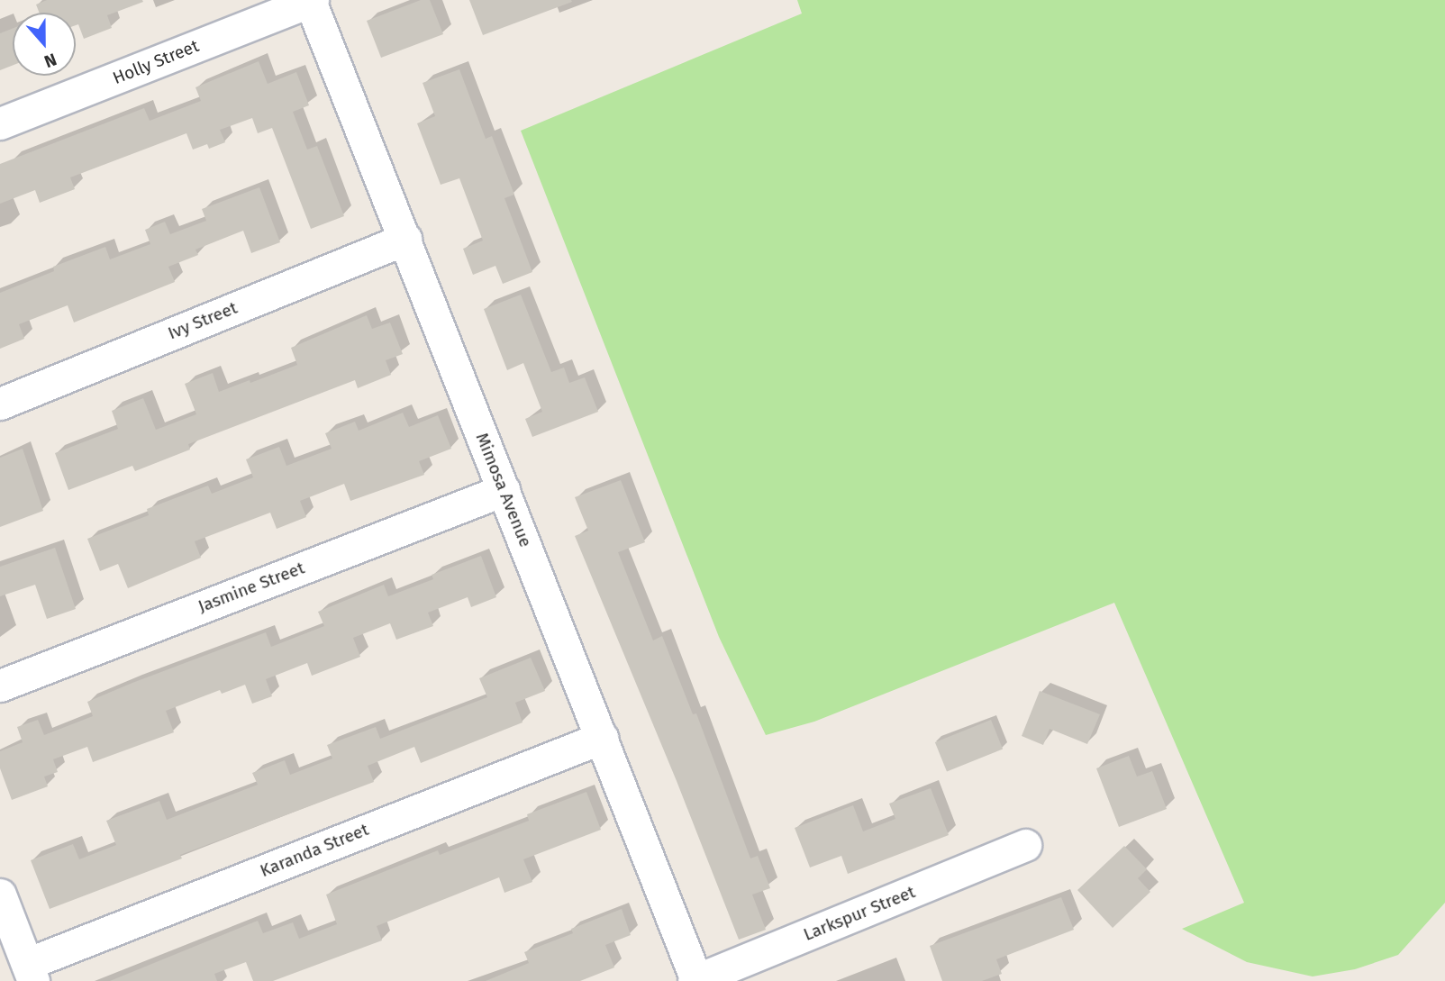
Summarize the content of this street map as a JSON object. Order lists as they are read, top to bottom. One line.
{"streets":{"street":["Holly Street","Ivy Street","Mimosa Avenue","Jasmine Street","Karanda Street","Larkspur Street"]},"crossings":[["Holly Street","Mimosa Avenue"],["Ivy Street","Mimosa Avenue"],["Mimosa Avenue","Jasmine Street"],["Mimosa Avenue","Karanda Street"],["Mimosa Avenue","Larkspur Street"]],"north":"bottom"}
